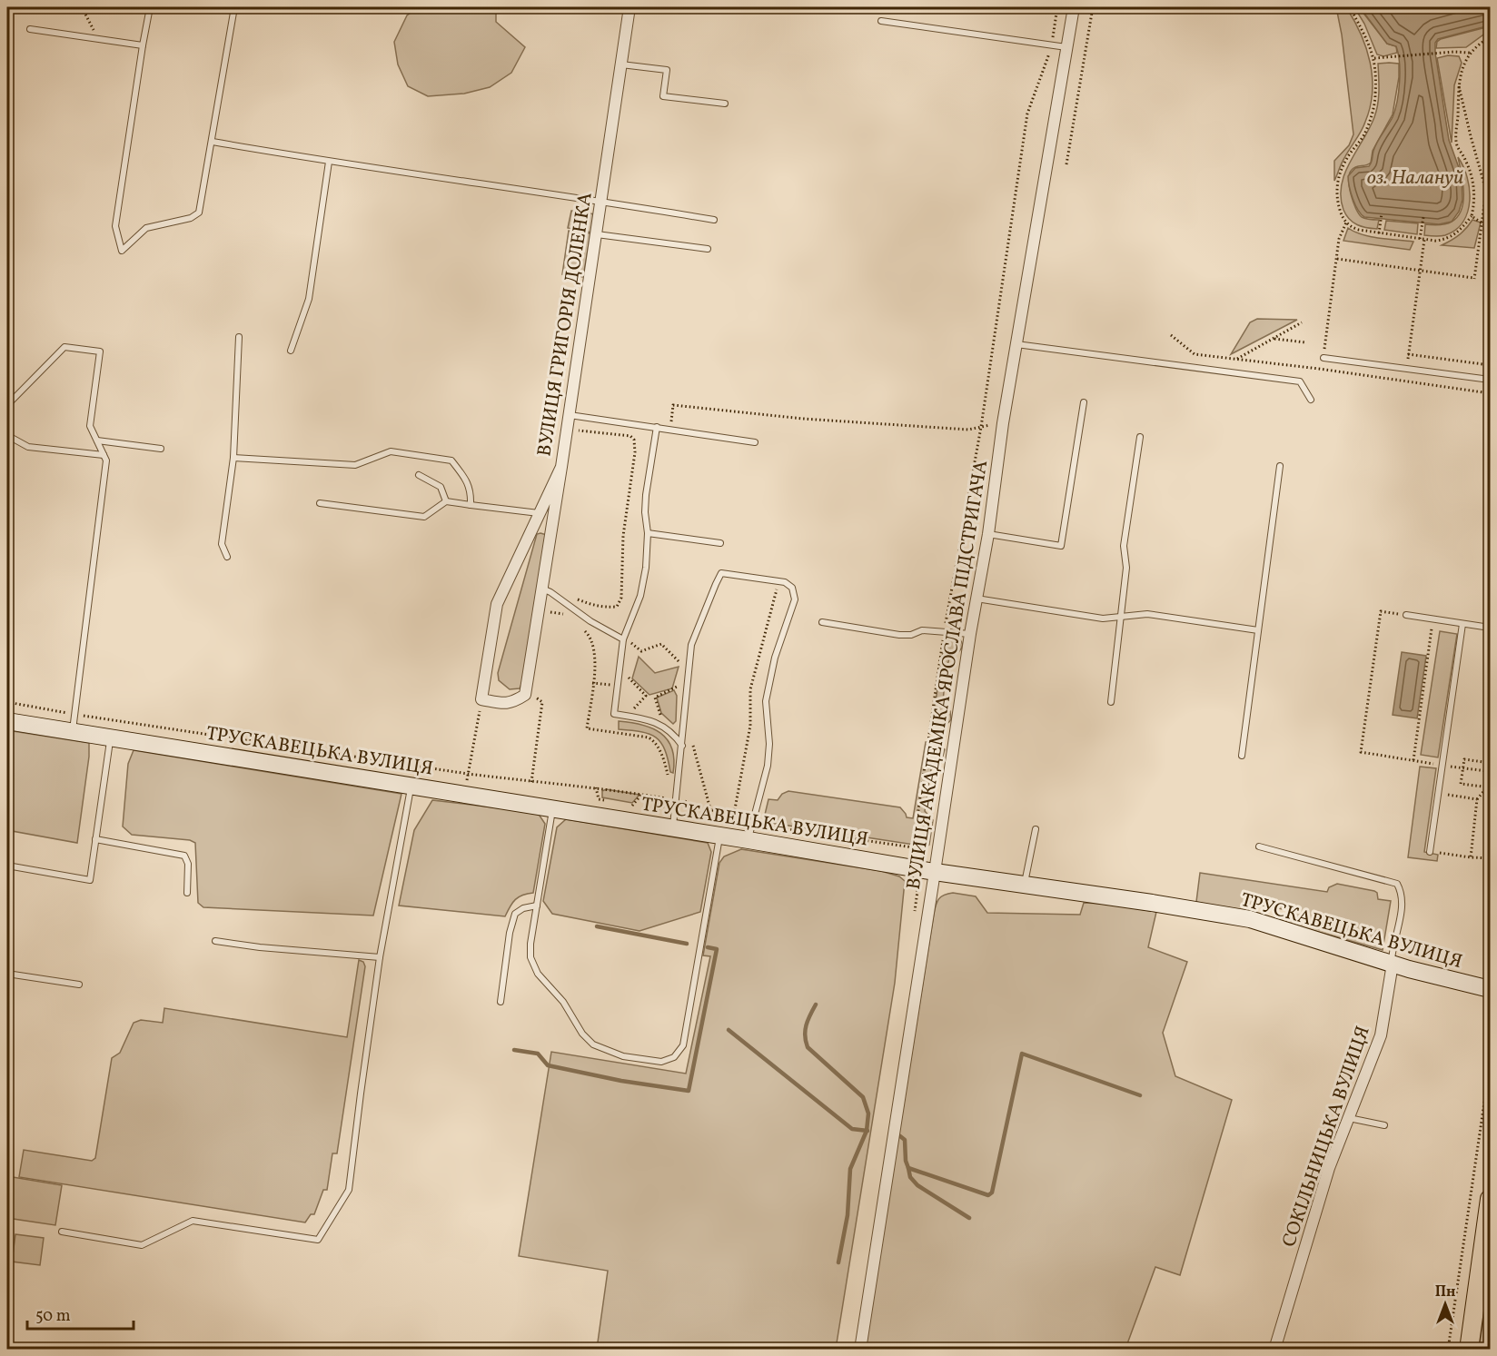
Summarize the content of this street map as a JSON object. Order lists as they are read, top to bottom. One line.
{"streets":{"street":["ВУЛИЦЯ ГРИГОРІЯ ДОЛЕНКА","ВУЛИЦЯ АКАДЕМІКА ЯРОСЛАВА ПІДСТРИГАЧА","ТРУСКАВЕЦЬКА ВУЛИЦЯ","СОКІЛЬНИЦЬКА ВУЛИЦЯ"]},"crossings":[["ВУЛИЦЯ АКАДЕМІКА ЯРОСЛАВА ПІДСТРИГАЧА","ТРУСКАВЕЦЬКА ВУЛИЦЯ"],["ТРУСКАВЕЦЬКА ВУЛИЦЯ","СОКІЛЬНИЦЬКА ВУЛИЦЯ"]],"water":["оз. Налануй"],"scale_bar":"50 m","north":"top"}
